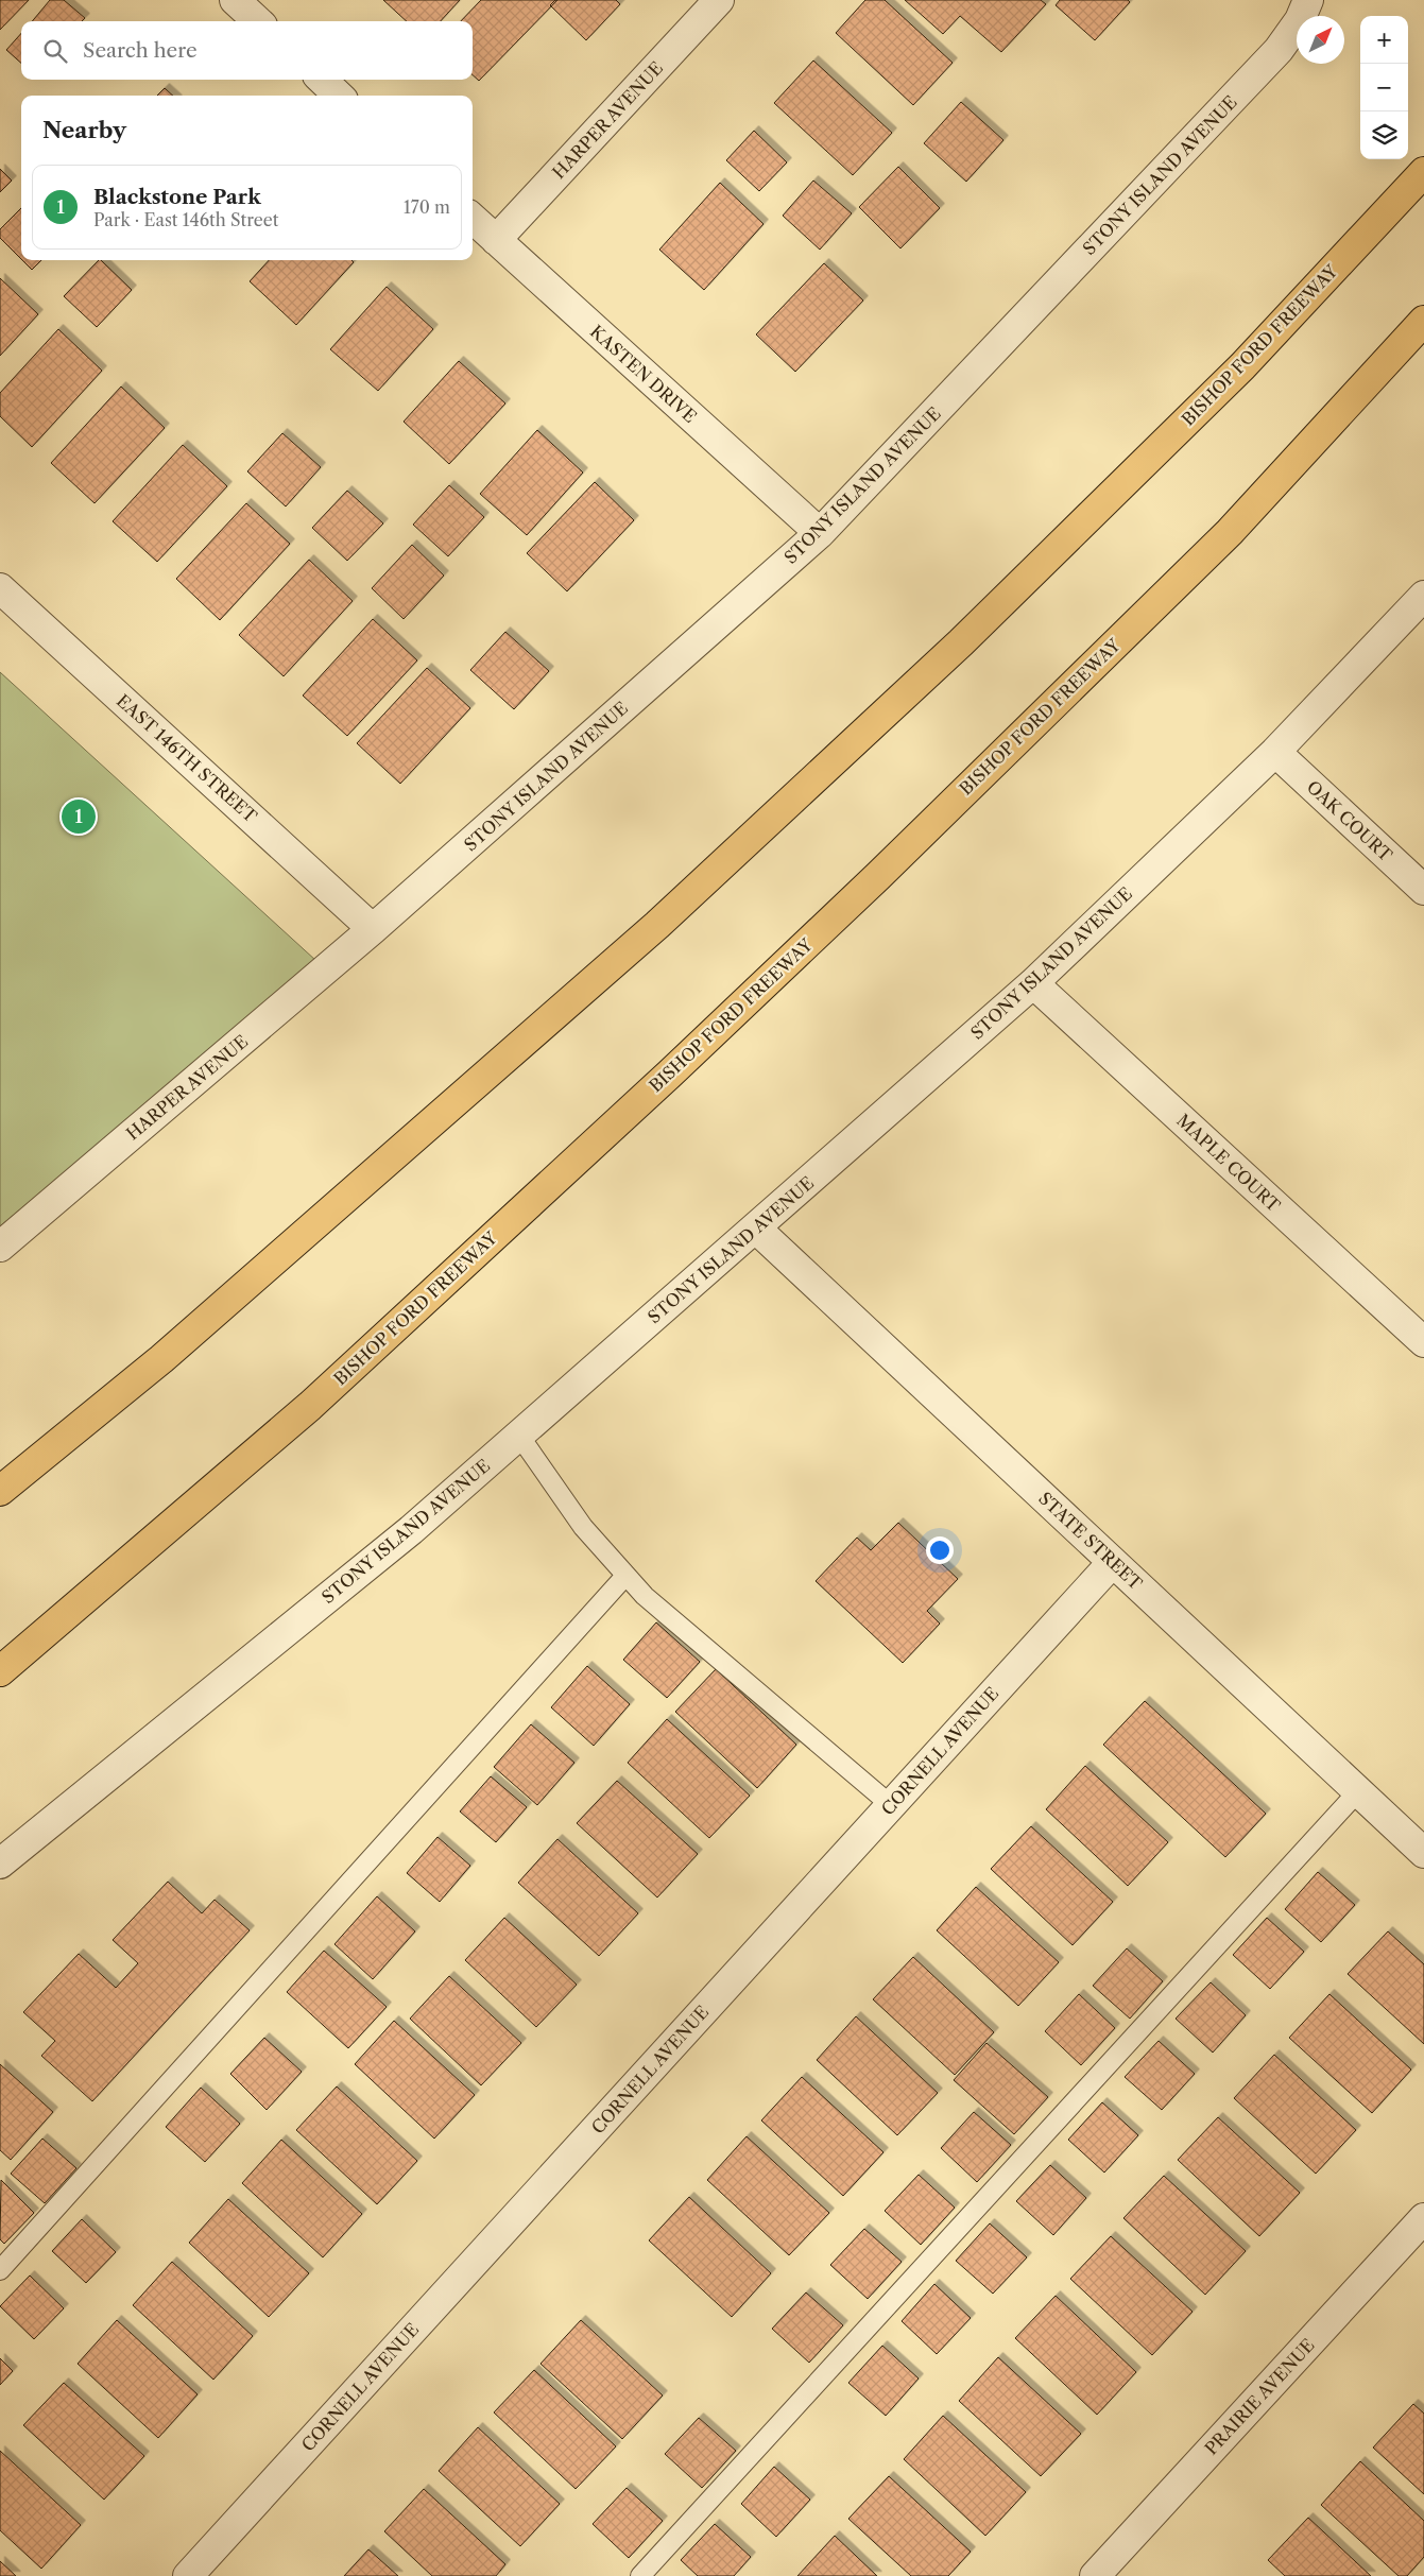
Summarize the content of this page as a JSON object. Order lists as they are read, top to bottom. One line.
{"streets":{"highway":["BISHOP FORD FREEWAY"],"street":["HARPER AVENUE","STONY ISLAND AVENUE","KASTEN DRIVE","EAST 146TH STREET","OAK COURT","MAPLE COURT","STATE STREET","CORNELL AVENUE","PRAIRIE AVENUE"]},"crossings":[["HARPER AVENUE","STONY ISLAND AVENUE"],["HARPER AVENUE","KASTEN DRIVE"],["HARPER AVENUE","EAST 146TH STREET"],["STONY ISLAND AVENUE","KASTEN DRIVE"],["STONY ISLAND AVENUE","EAST 146TH STREET"],["STONY ISLAND AVENUE","OAK COURT"],["STONY ISLAND AVENUE","MAPLE COURT"],["STONY ISLAND AVENUE","STATE STREET"],["STATE STREET","CORNELL AVENUE"]],"north":"top right","page":{"map_buttons":["+","−"],"search":"Search here","heading":"Nearby","list":[{"mark":"1","name":"Blackstone Park","note":"Park · East 146th Street","value":"170 m"}],"pins":"1"}}
